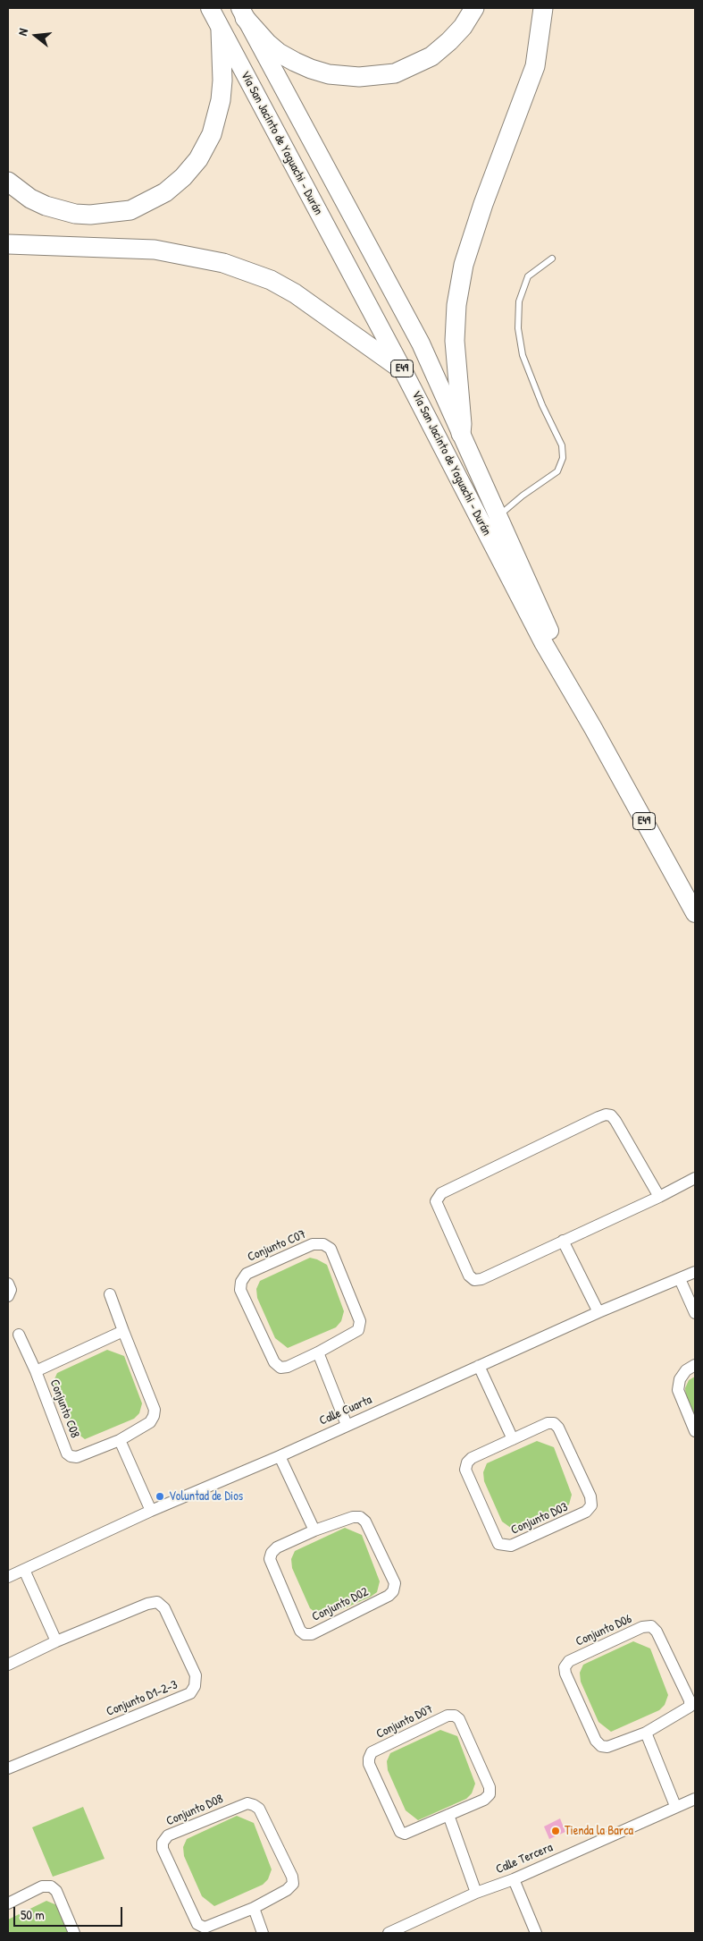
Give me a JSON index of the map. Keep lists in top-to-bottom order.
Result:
{
  "streets": {
    "main road": ["Vía San Jacinto de Yaguachi - Durán", "E49"],
    "street": [
      "Conjunto C07",
      "Conjunto C08",
      "Calle Cuarta",
      "Conjunto D03",
      "Conjunto D02",
      "Conjunto D06",
      "Conjunto D1-2-3",
      "Conjunto D07",
      "Conjunto D08",
      "Calle Tercera"
    ]
  },
  "places": ["Voluntad de Dios", "Tienda la Barca"],
  "scale_bar": "50 m",
  "north": "left"
}
